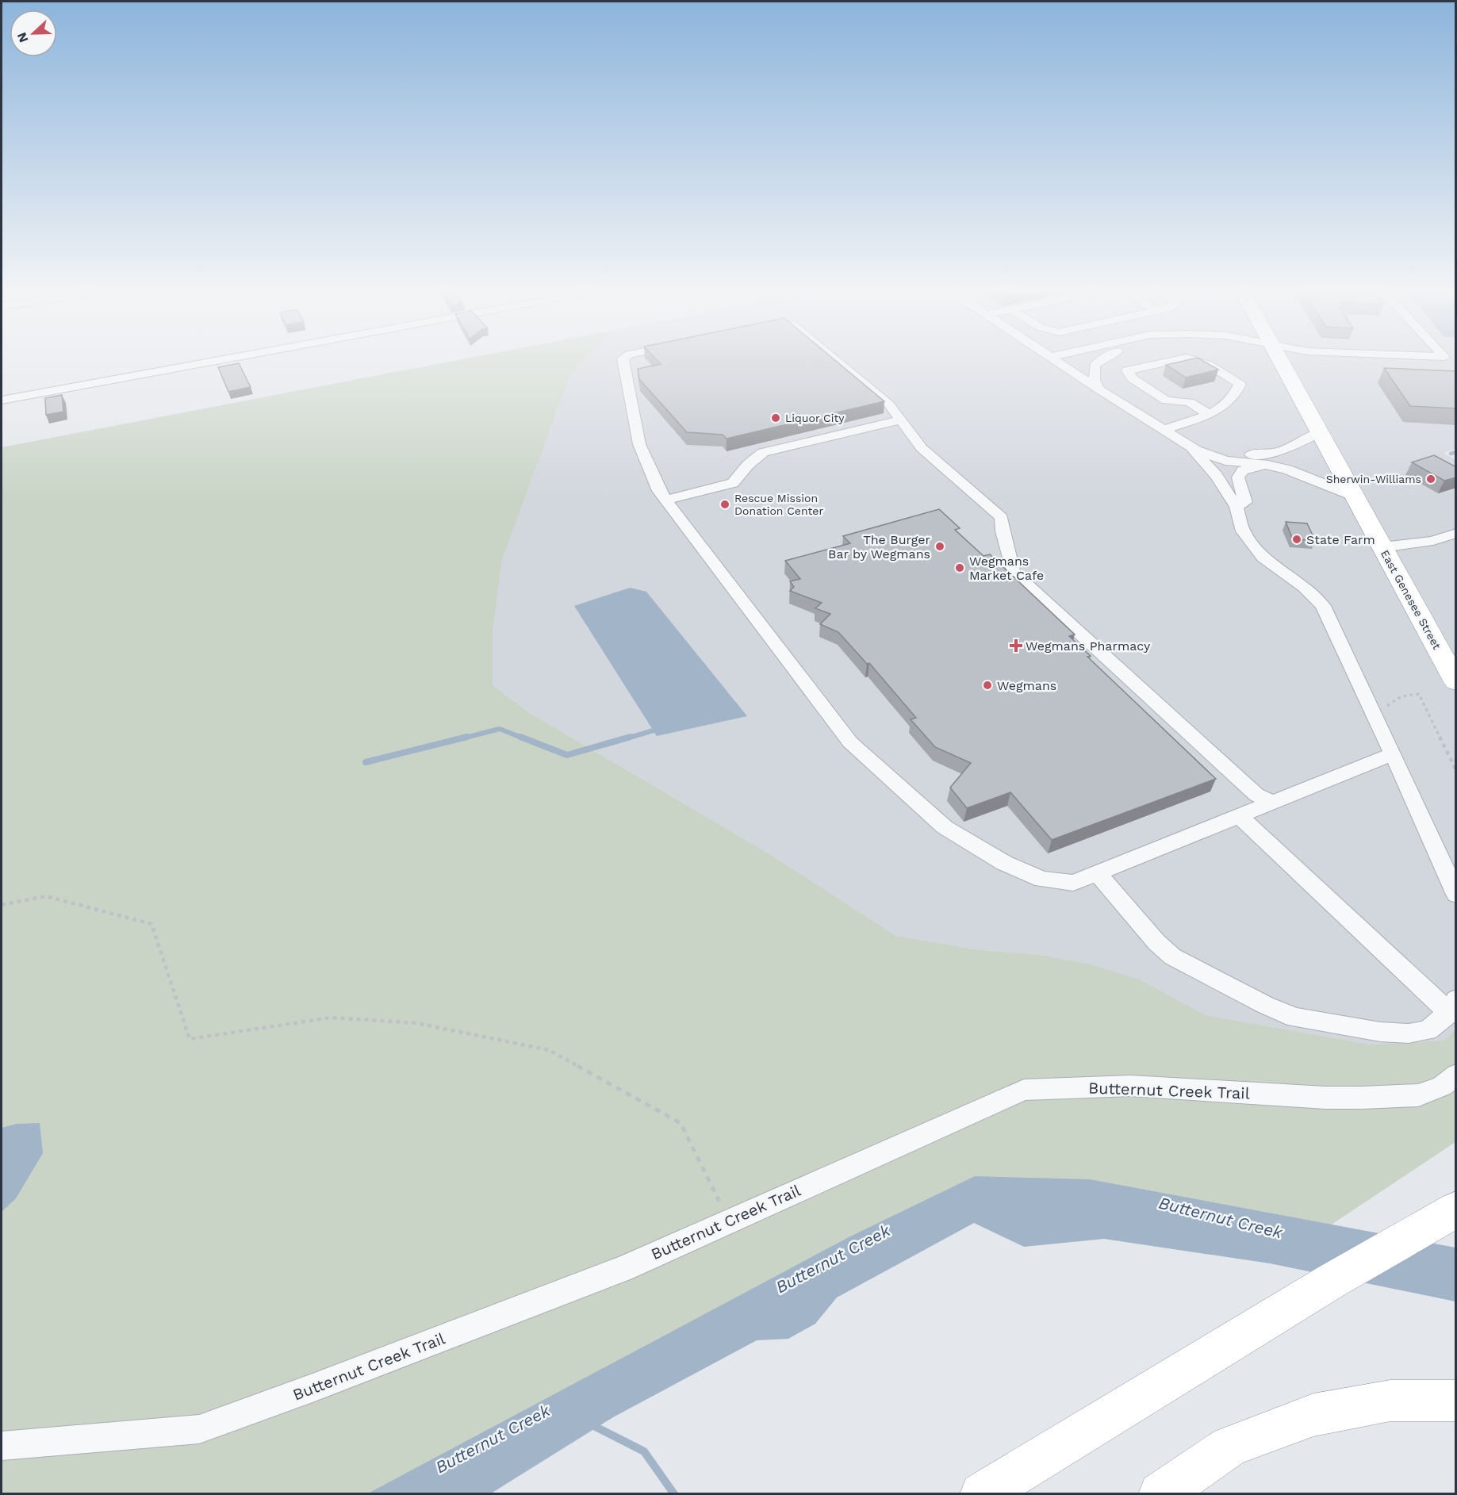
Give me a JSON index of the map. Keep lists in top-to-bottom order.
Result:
{
  "streets": {
    "highway": ["East Genesee Street"],
    "street": ["Butternut Creek Trail"]
  },
  "water": ["Butternut Creek"],
  "places": {
    "other": [
      "Liquor City",
      "Sherwin-Williams",
      "Rescue Mission Donation Center",
      "State Farm",
      "The Burger Bar by Wegmans",
      "Wegmans Market Cafe",
      "Wegmans"
    ],
    "health": ["Wegmans Pharmacy"]
  },
  "north": "left"
}
